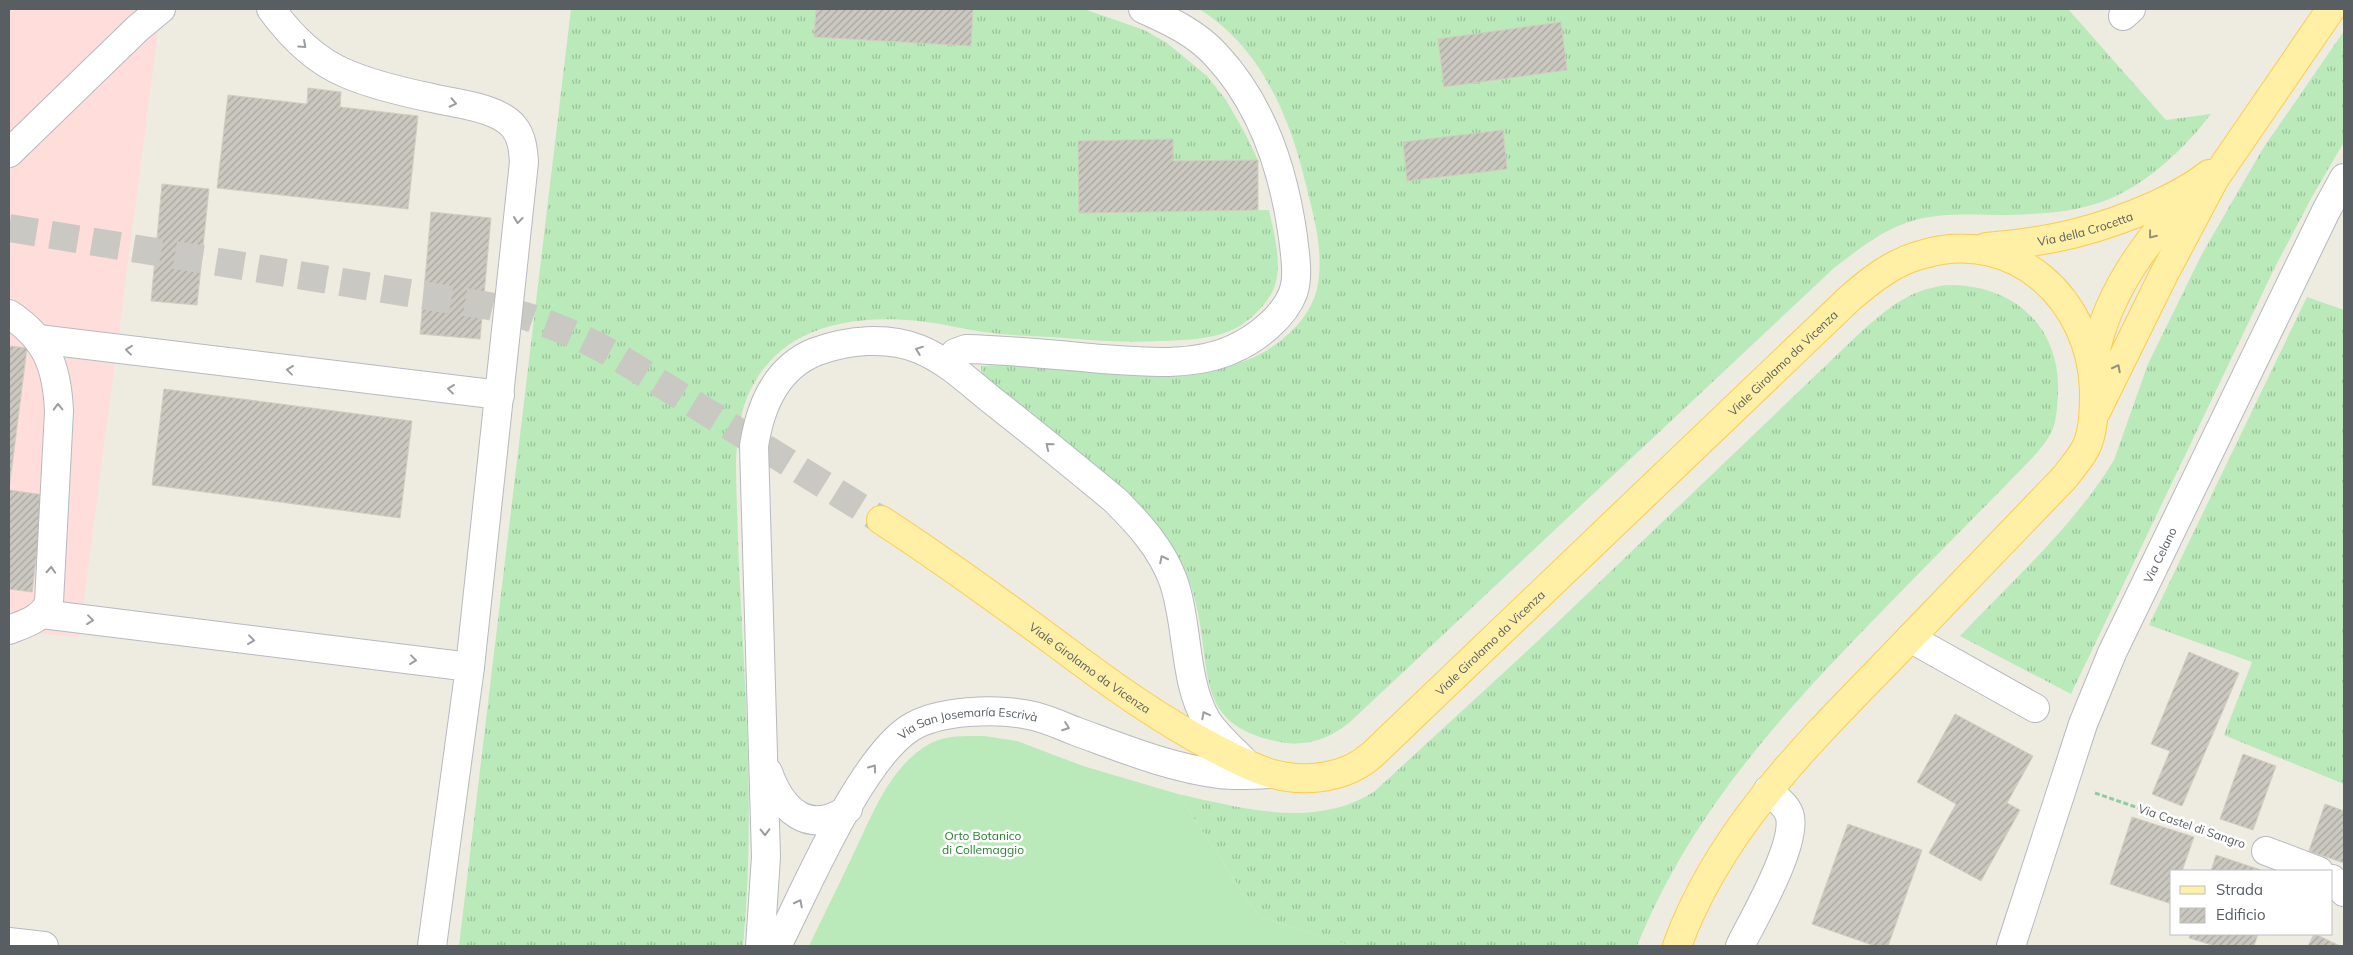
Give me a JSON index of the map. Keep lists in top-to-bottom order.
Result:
{
  "streets": {
    "main road": ["Via della Crocetta", "Viale Girolamo da Vicenza"],
    "street": ["Via Celano", "Via San Josemaría Escrivà"],
    "path": ["Via Castel di Sangro"]
  },
  "crossings": [
    ["Via della Crocetta", "Viale Girolamo da Vicenza"],
    ["Viale Girolamo da Vicenza", "Via San Josemaría Escrivà"],
    ["Via Celano", "Via Castel di Sangro"]
  ],
  "one_way": ["Via San Josemaría Escrivà"],
  "parks": ["Orto Botanico di Collemaggio"],
  "legend": ["Strada", "Edificio"]
}
